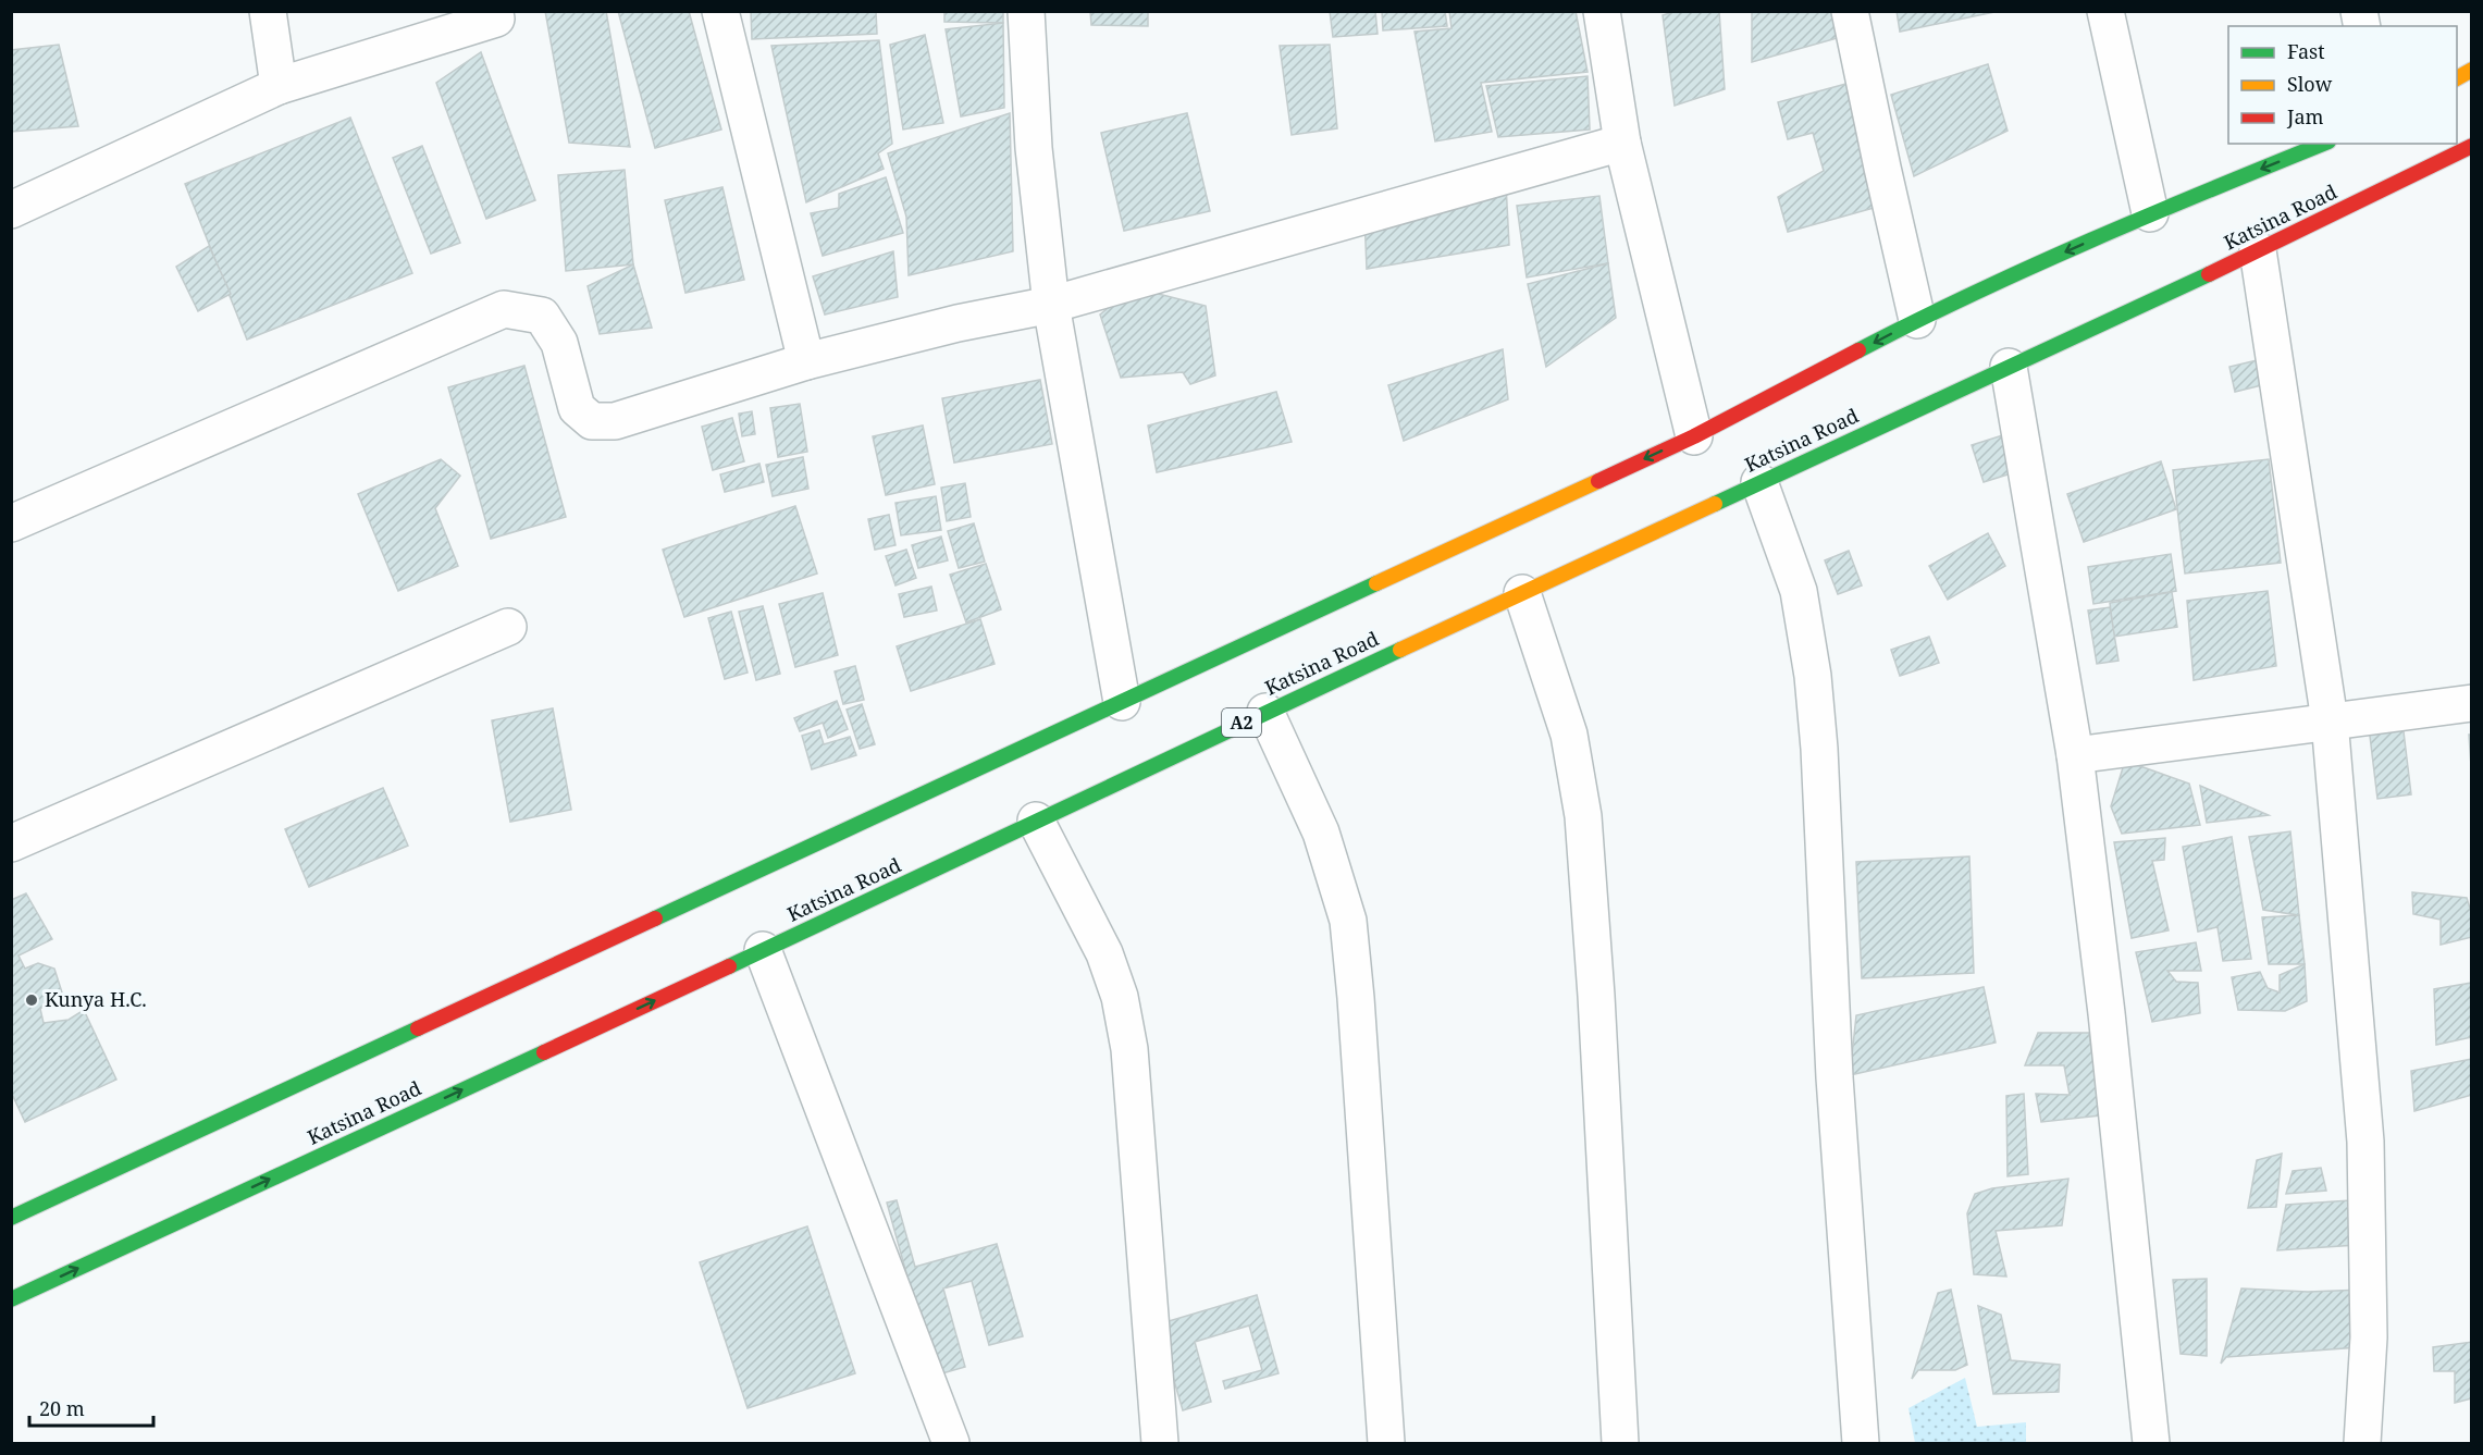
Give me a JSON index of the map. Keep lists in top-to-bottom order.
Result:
{
  "streets": {
    "highway": ["Katsina Road", "A2"]
  },
  "places": ["Kunya H.C."],
  "legend": ["Fast", "Slow", "Jam"],
  "scale_bar": "20 m"
}
